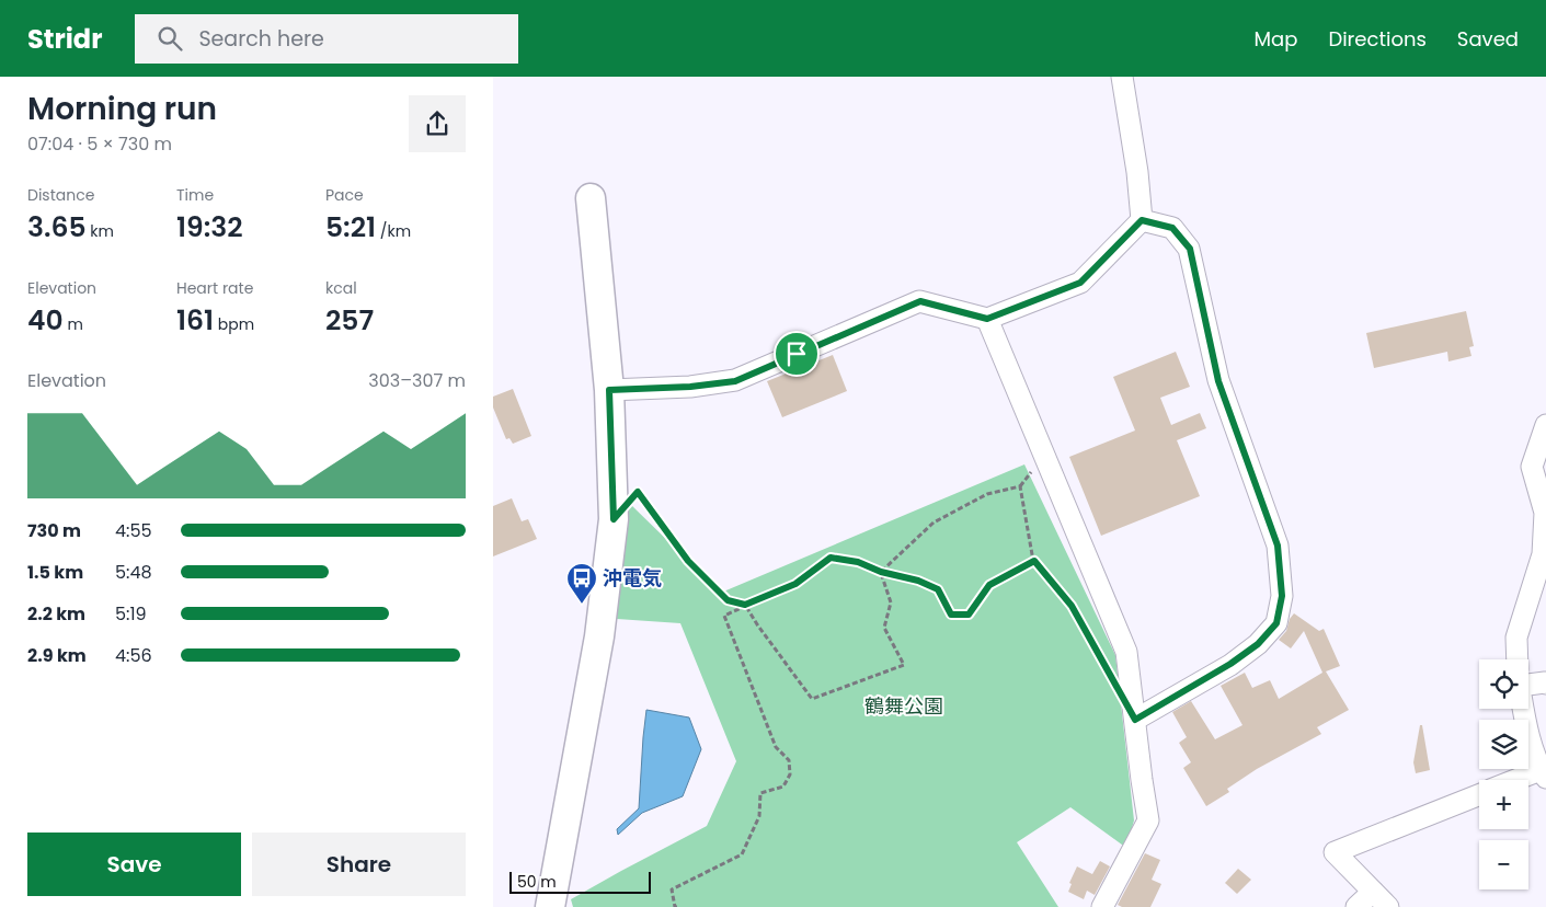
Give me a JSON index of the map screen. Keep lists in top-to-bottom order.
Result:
{
  "parks": ["鶴舞公園"],
  "places": {
    "bus stop": ["沖電気"]
  },
  "scale_bar": "50 m",
  "page": {
    "header": "Stridr",
    "search": "Search here",
    "nav": ["Map", "Directions", "Saved"],
    "heading": ["Morning run", "07:04 · 5 × 730 m"],
    "stats": [
      ["Distance", "3.65 km"],
      ["Time", "19:32"],
      ["Pace", "5:21 /km"],
      ["Elevation", "40 m"],
      ["Heart rate", "161 bpm"],
      ["kcal", "257"]
    ],
    "chart": ["Elevation", "303–307 m"],
    "list": [
      {
        "name": "730 m",
        "note": "4:55"
      },
      {
        "name": "1.5 km",
        "note": "5:48"
      },
      {
        "name": "2.2 km",
        "note": "5:19"
      },
      {
        "name": "2.9 km",
        "note": "4:56"
      }
    ],
    "map_buttons": ["+", "−"],
    "buttons": ["Save", "Share"],
    "scale": "50 m"
  }
}
